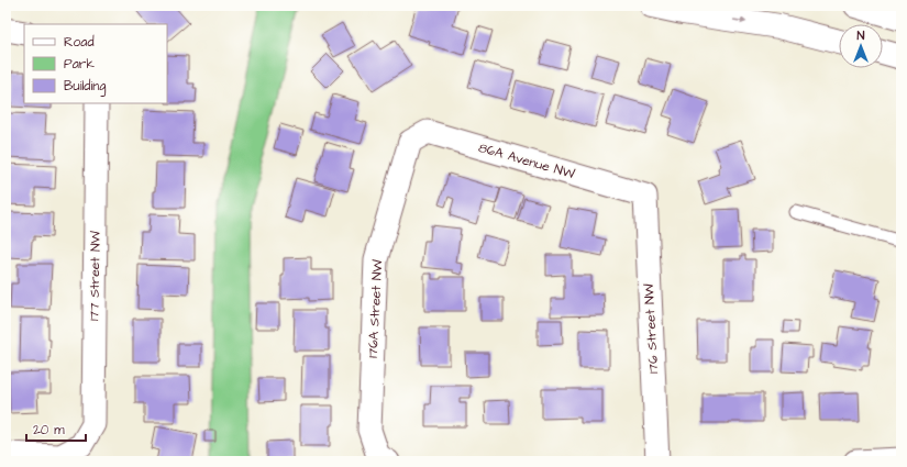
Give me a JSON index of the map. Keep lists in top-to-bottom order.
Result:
{
  "streets": {
    "street": [
      "86A Avenue NW",
      "177 Street NW",
      "176A Street NW",
      "176 Street NW"
    ]
  },
  "crossings": [
    ["86A Avenue NW", "176A Street NW"],
    ["86A Avenue NW", "176 Street NW"]
  ],
  "legend": ["Road", "Park", "Building"],
  "scale_bar": "20 m",
  "north": "top"
}
